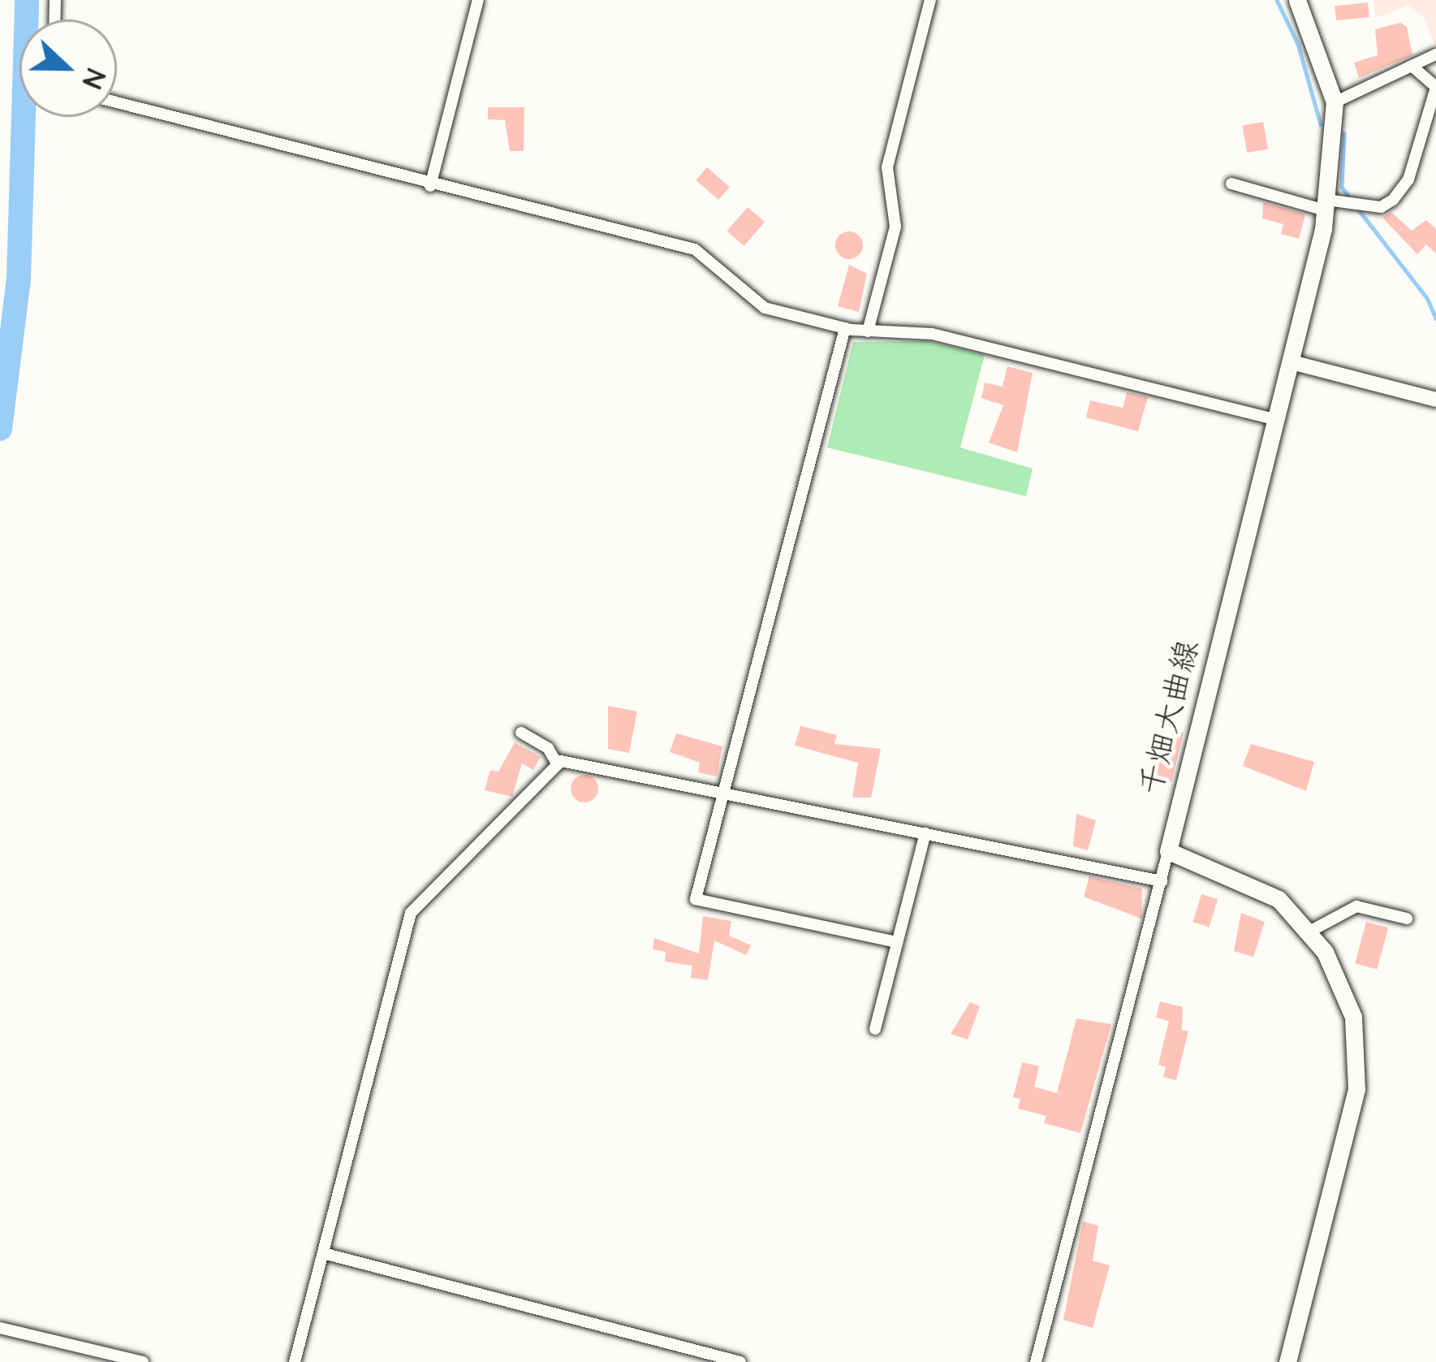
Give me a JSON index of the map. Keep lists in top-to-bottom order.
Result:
{
  "streets": {
    "main road": ["千畑大曲線"]
  },
  "north": "right"
}
